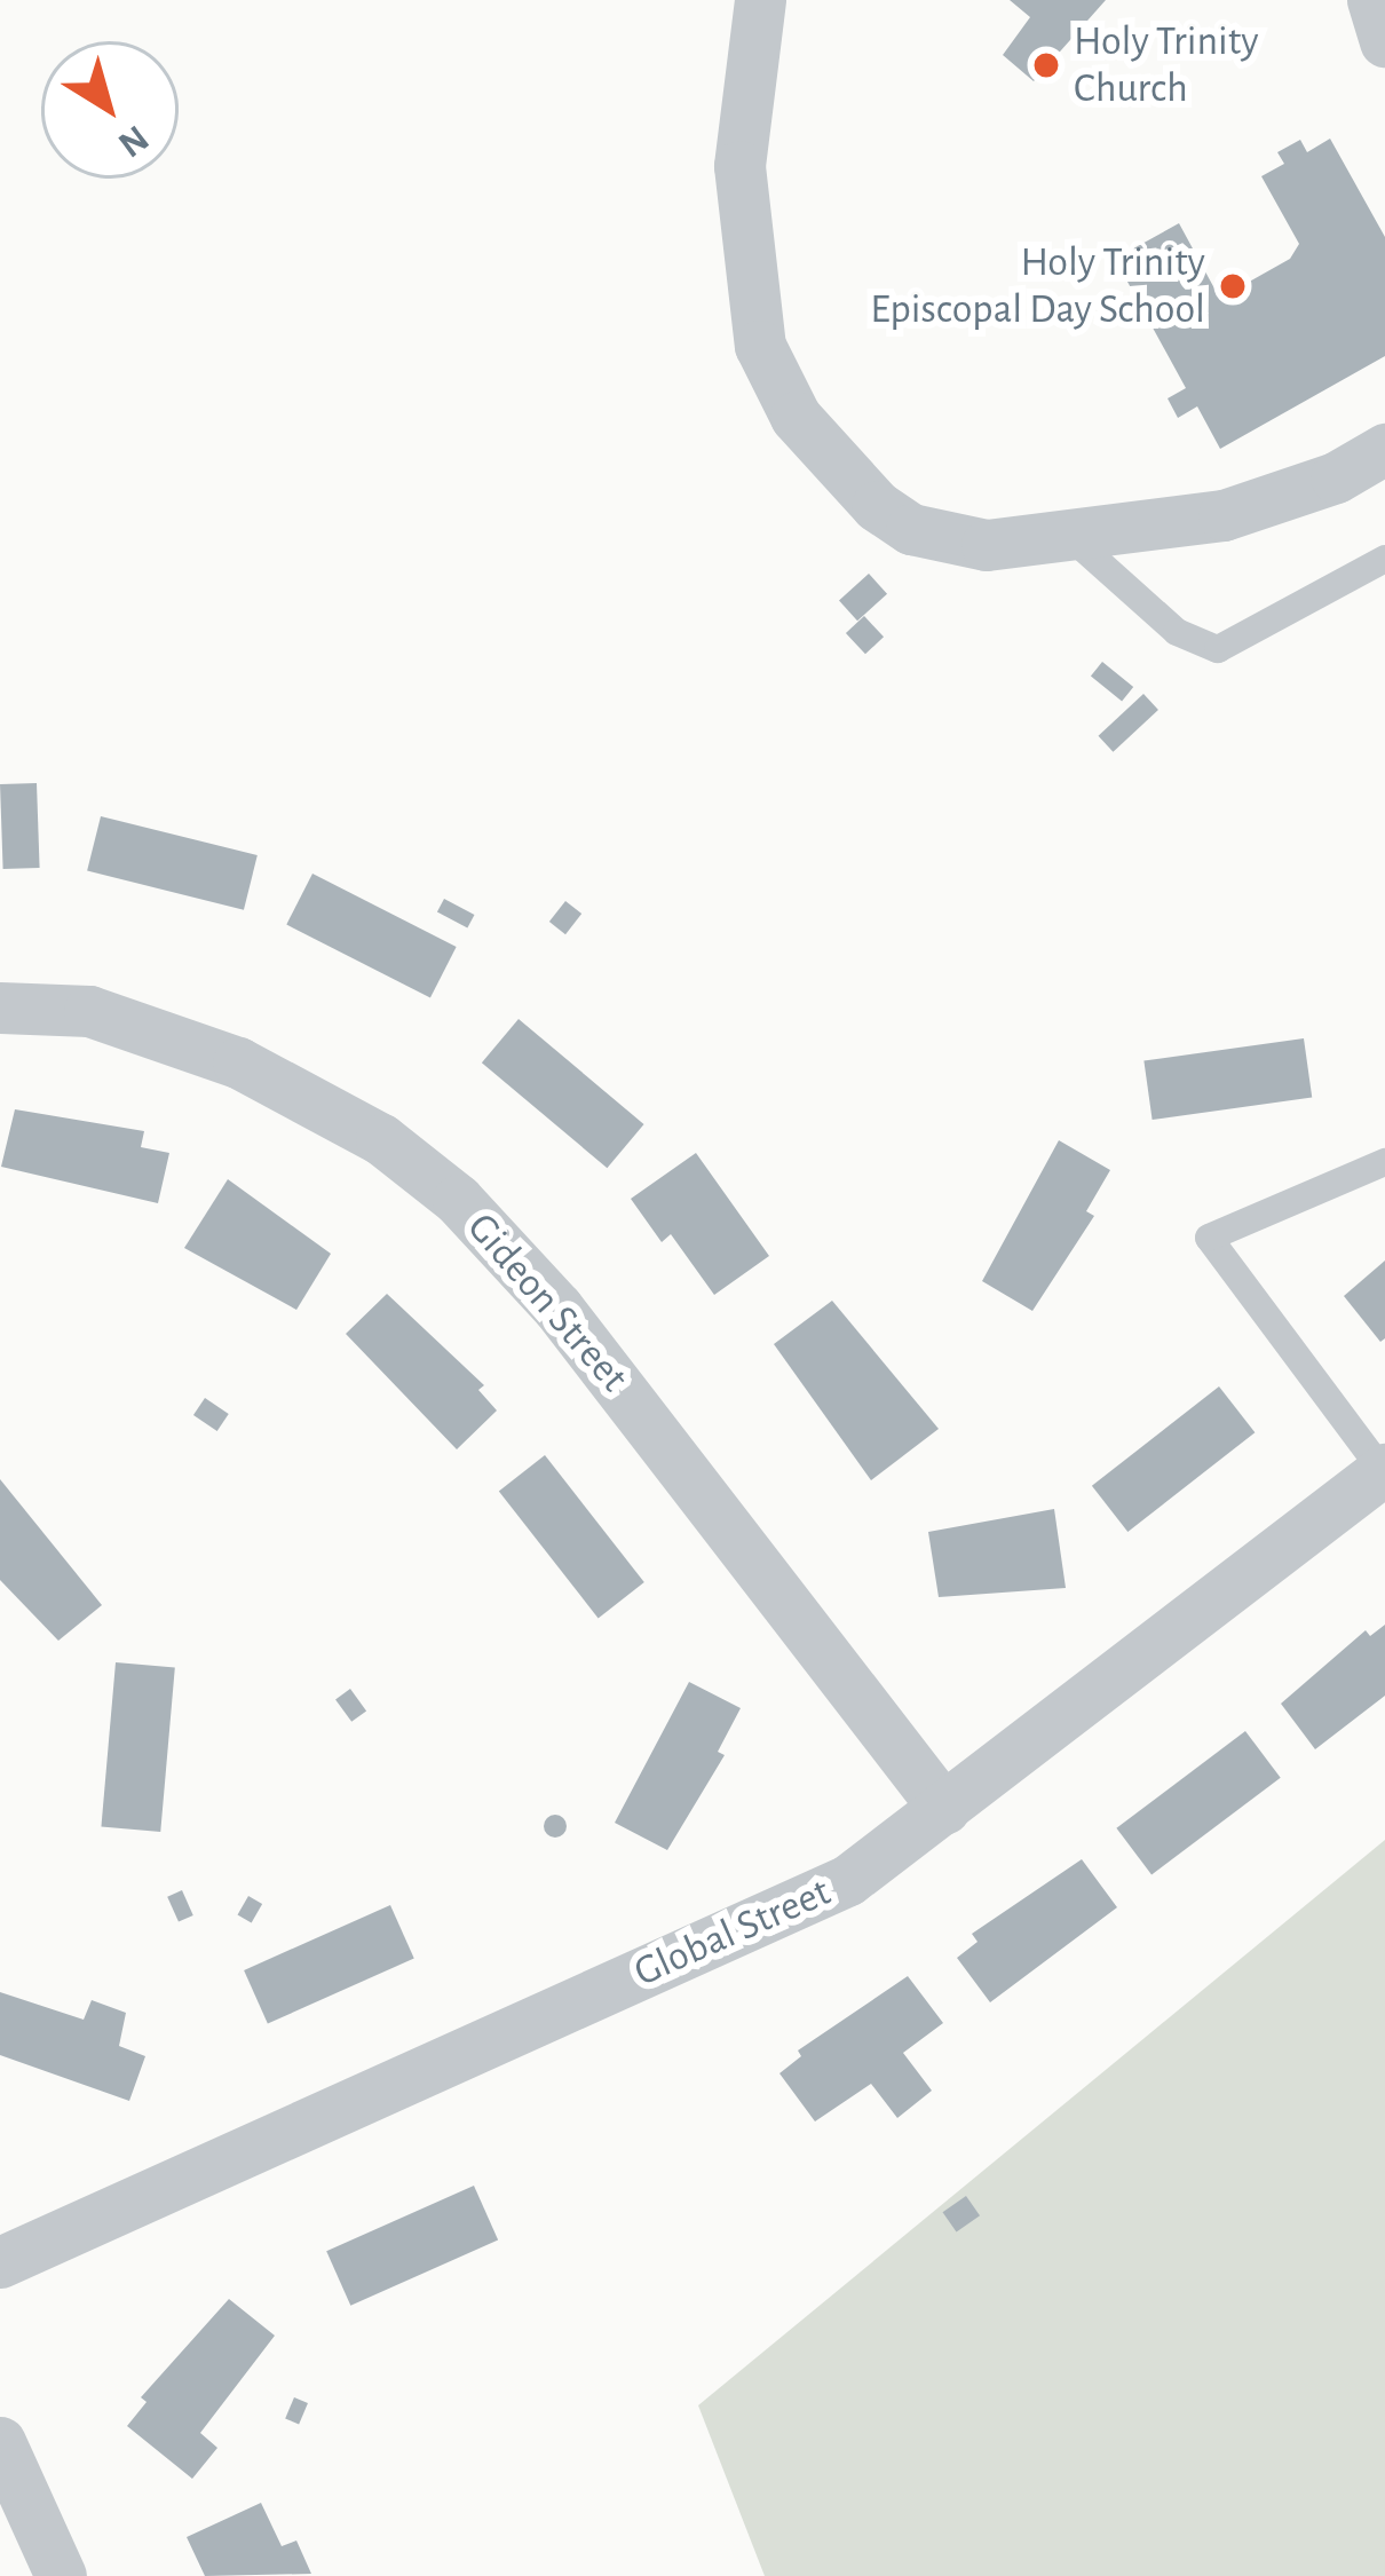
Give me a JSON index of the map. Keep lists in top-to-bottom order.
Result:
{
  "streets": {
    "street": ["Gideon Street", "Global Street"]
  },
  "crossings": [
    ["Gideon Street", "Global Street"]
  ],
  "places": ["Holy Trinity Church", "Holy Trinity Episcopal Day School"],
  "north": "bottom right"
}
